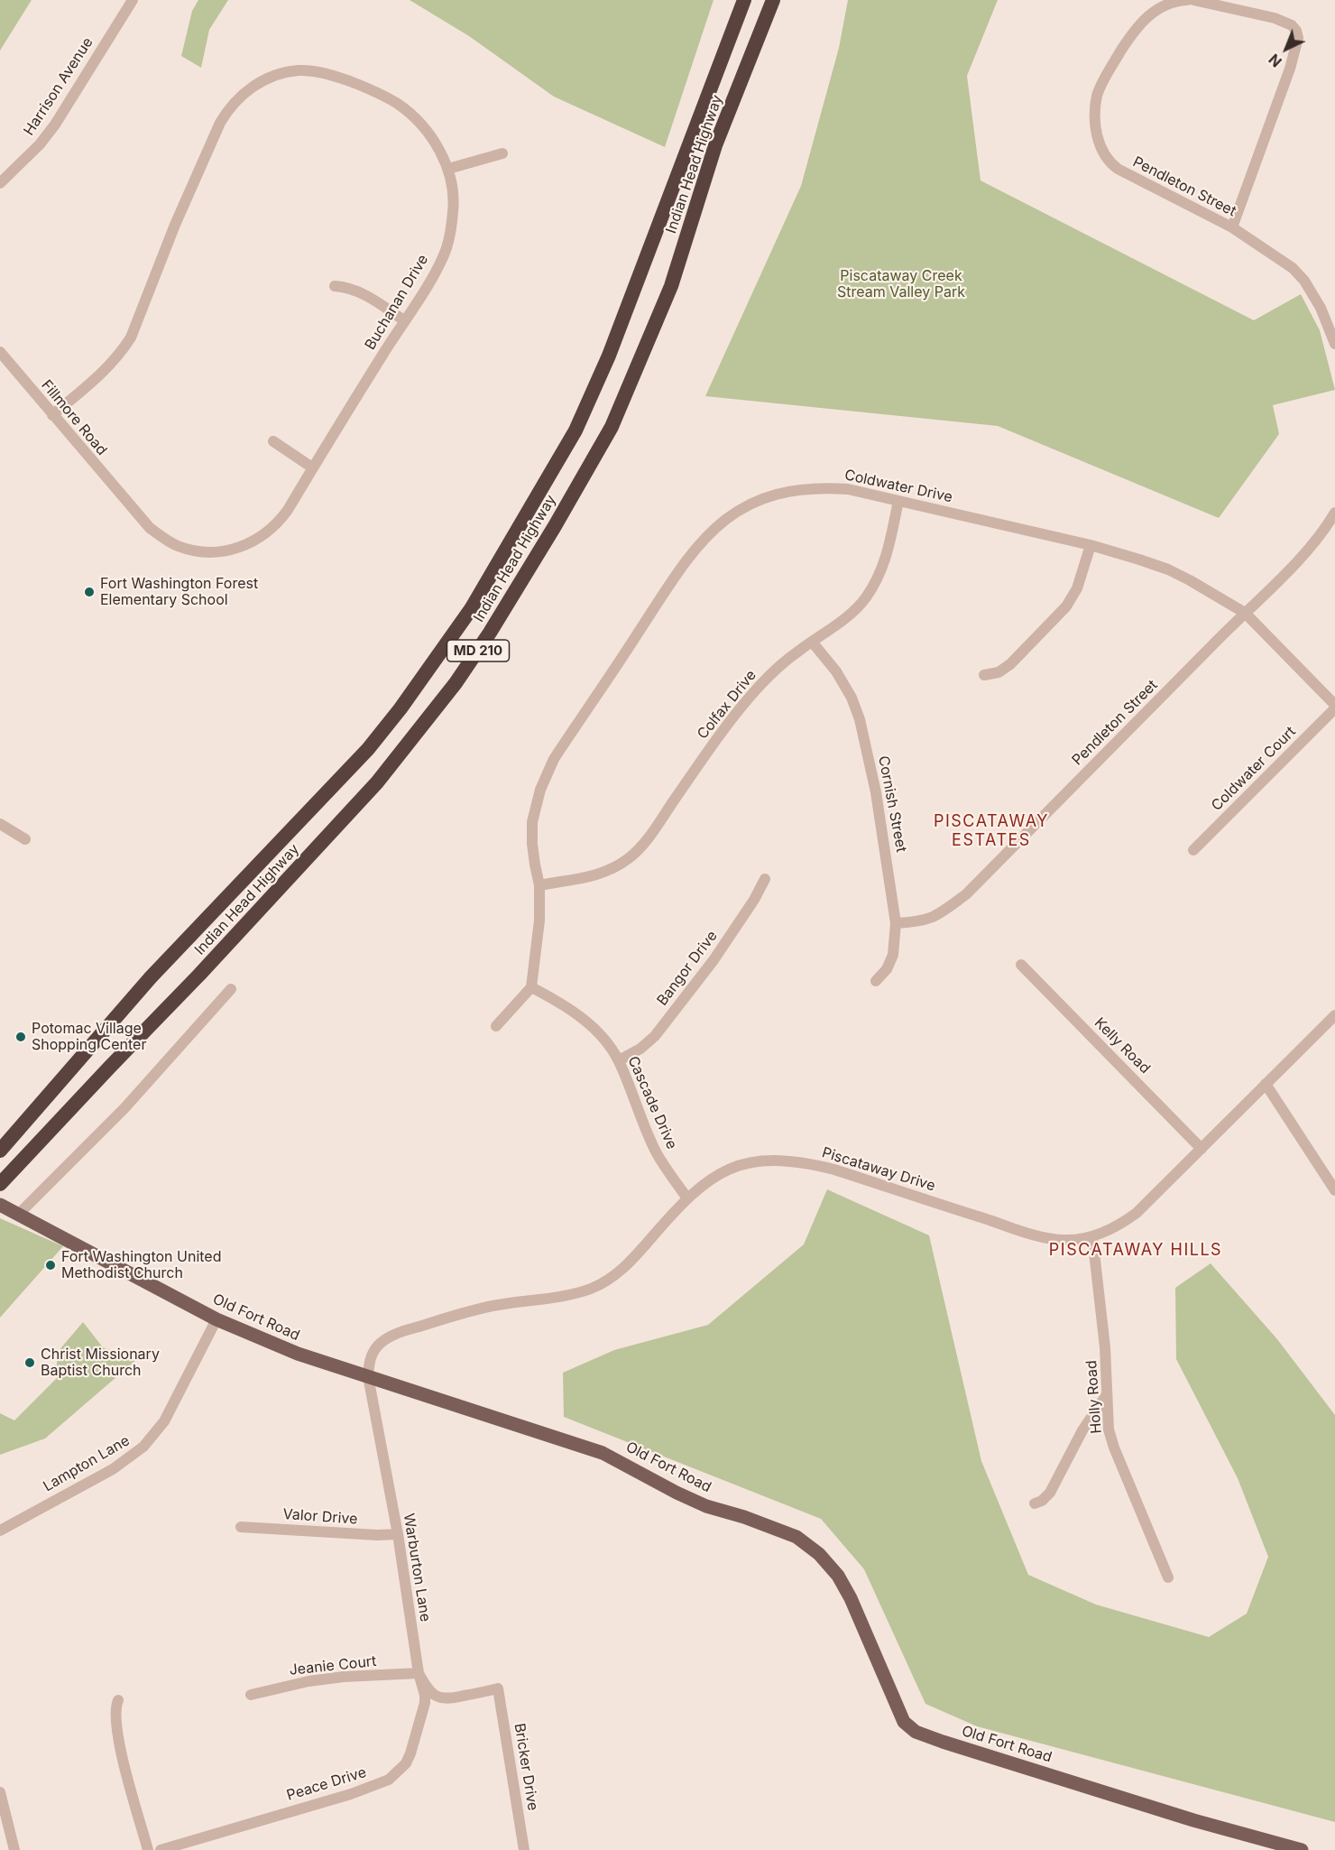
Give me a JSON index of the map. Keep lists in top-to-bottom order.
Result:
{
  "streets": {
    "highway": ["Indian Head Highway", "MD 210"],
    "main road": ["Old Fort Road"],
    "street": [
      "Harrison Avenue",
      "Pendleton Street",
      "Buchanan Drive",
      "Fillmore Road",
      "Coldwater Drive",
      "Colfax Drive",
      "Coldwater Court",
      "Cornish Street",
      "Bangor Drive",
      "Kelly Road",
      "Cascade Drive",
      "Piscataway Drive",
      "Holly Road",
      "Lampton Lane",
      "Valor Drive",
      "Warburton Lane",
      "Jeanie Court",
      "Bricker Drive",
      "Peace Drive"
    ]
  },
  "crossings": [
    ["Pendleton Street", "Coldwater Drive"],
    ["Pendleton Street", "Cornish Street"],
    ["Buchanan Drive", "Fillmore Road"],
    ["Coldwater Drive", "Colfax Drive"],
    ["Coldwater Drive", "Coldwater Court"],
    ["Coldwater Drive", "Cascade Drive"],
    ["Colfax Drive", "Cornish Street"],
    ["Bangor Drive", "Cascade Drive"],
    ["Kelly Road", "Piscataway Drive"],
    ["Cascade Drive", "Piscataway Drive"],
    ["Piscataway Drive", "Old Fort Road"],
    ["Piscataway Drive", "Holly Road"],
    ["Piscataway Drive", "Warburton Lane"],
    ["Old Fort Road", "Lampton Lane"],
    ["Old Fort Road", "Warburton Lane"],
    ["Valor Drive", "Warburton Lane"],
    ["Warburton Lane", "Jeanie Court"],
    ["Warburton Lane", "Bricker Drive"],
    ["Warburton Lane", "Peace Drive"],
    ["Jeanie Court", "Peace Drive"]
  ],
  "districts": ["PISCATAWAY ESTATES", "PISCATAWAY HILLS"],
  "parks": ["Piscataway Creek Stream Valley Park"],
  "places": [
    "Fort Washington Forest Elementary School",
    "Potomac Village Shopping Center",
    "Fort Washington United Methodist Church",
    "Christ Missionary Baptist Church"
  ],
  "north": "bottom left"
}
